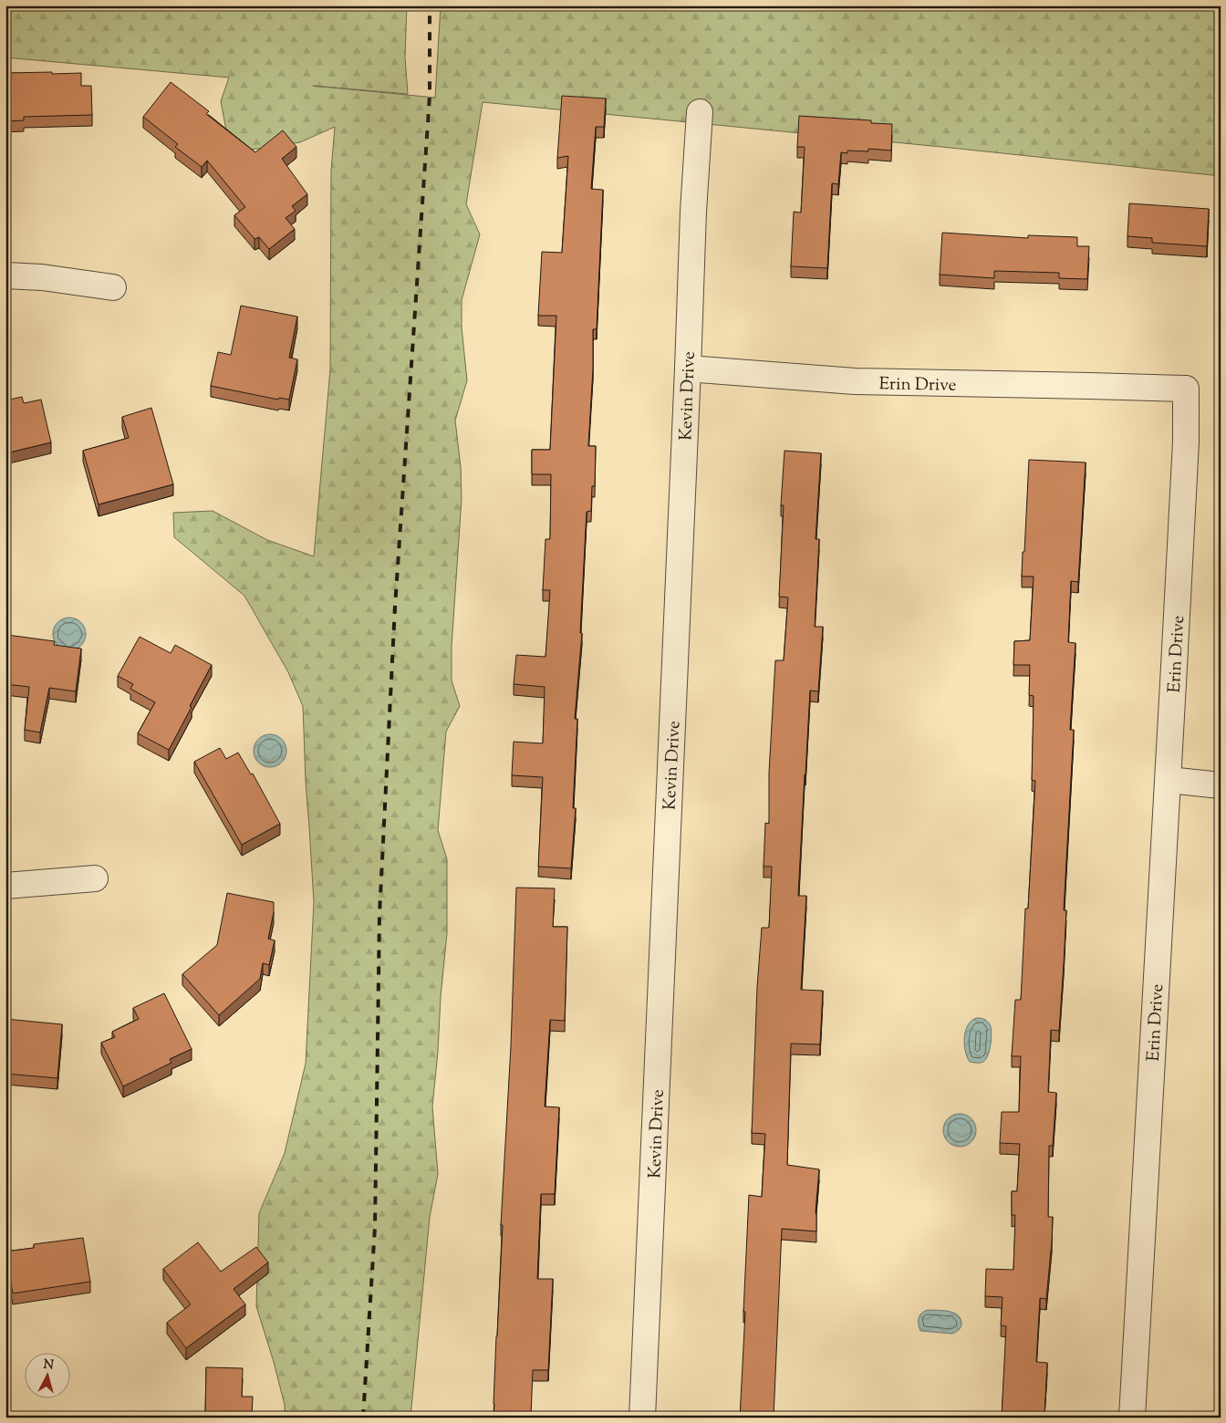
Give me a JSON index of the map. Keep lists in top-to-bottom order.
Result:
{
  "streets": {
    "street": ["Erin Drive", "Kevin Drive"]
  },
  "crossings": [
    ["Erin Drive", "Kevin Drive"]
  ],
  "north": "top"
}
